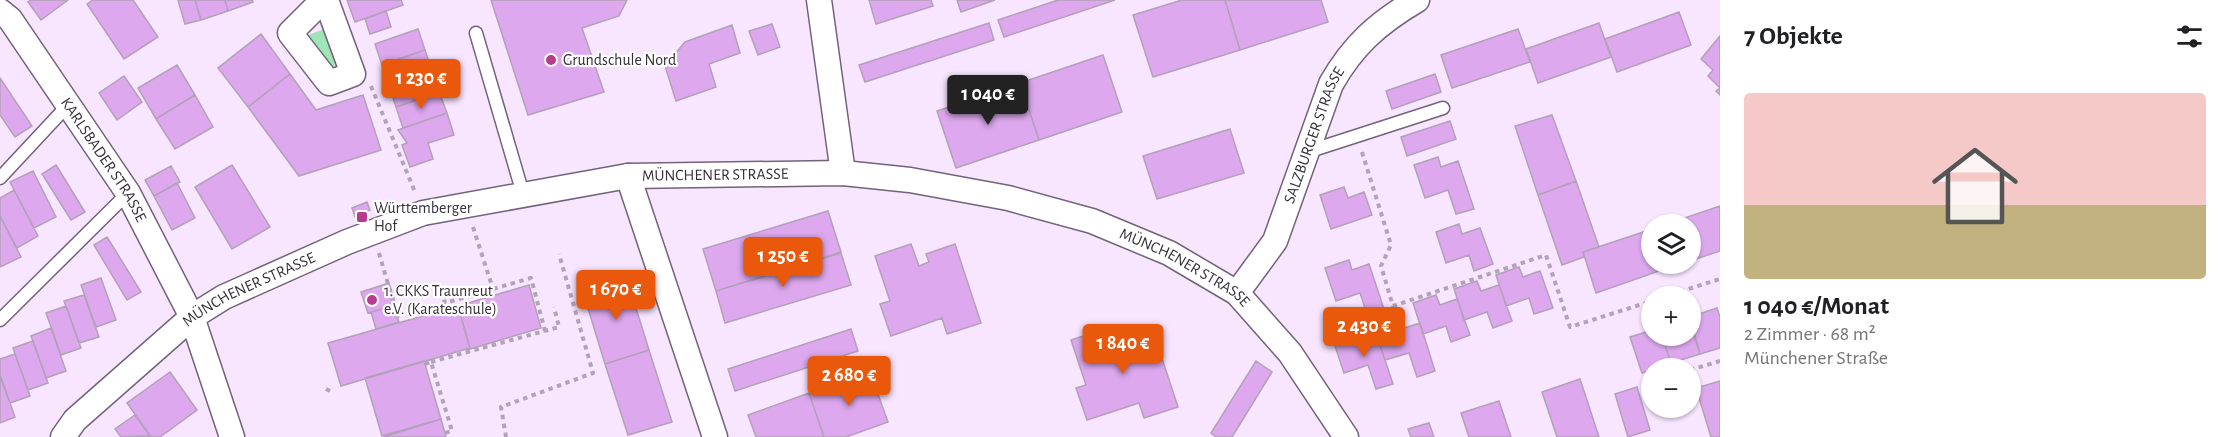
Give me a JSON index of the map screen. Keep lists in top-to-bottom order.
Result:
{
  "streets": {
    "street": ["SALZBURGER STRASSE", "KARLSBADER STRASSE", "MÜNCHENER STRASSE"]
  },
  "crossings": [
    ["SALZBURGER STRASSE", "MÜNCHENER STRASSE"],
    ["KARLSBADER STRASSE", "MÜNCHENER STRASSE"]
  ],
  "places": {
    "other": ["Grundschule Nord", "1. CKKS Traunreut e.V. (Karateschule)"],
    "transit": ["Württemberger Hof"]
  },
  "page": {
    "heading": "7 Objekte",
    "price": [
      "1 230 €",
      "1 040 €",
      "1 250 €",
      "1 670 €",
      "2 430 €",
      "1 840 €",
      "2 680 €"
    ],
    "list": [
      {
        "name": "1 040 €/Monat",
        "note": "2 Zimmer · 68 m² · Münchener Straße"
      }
    ],
    "map_buttons": ["+", "−"]
  }
}
